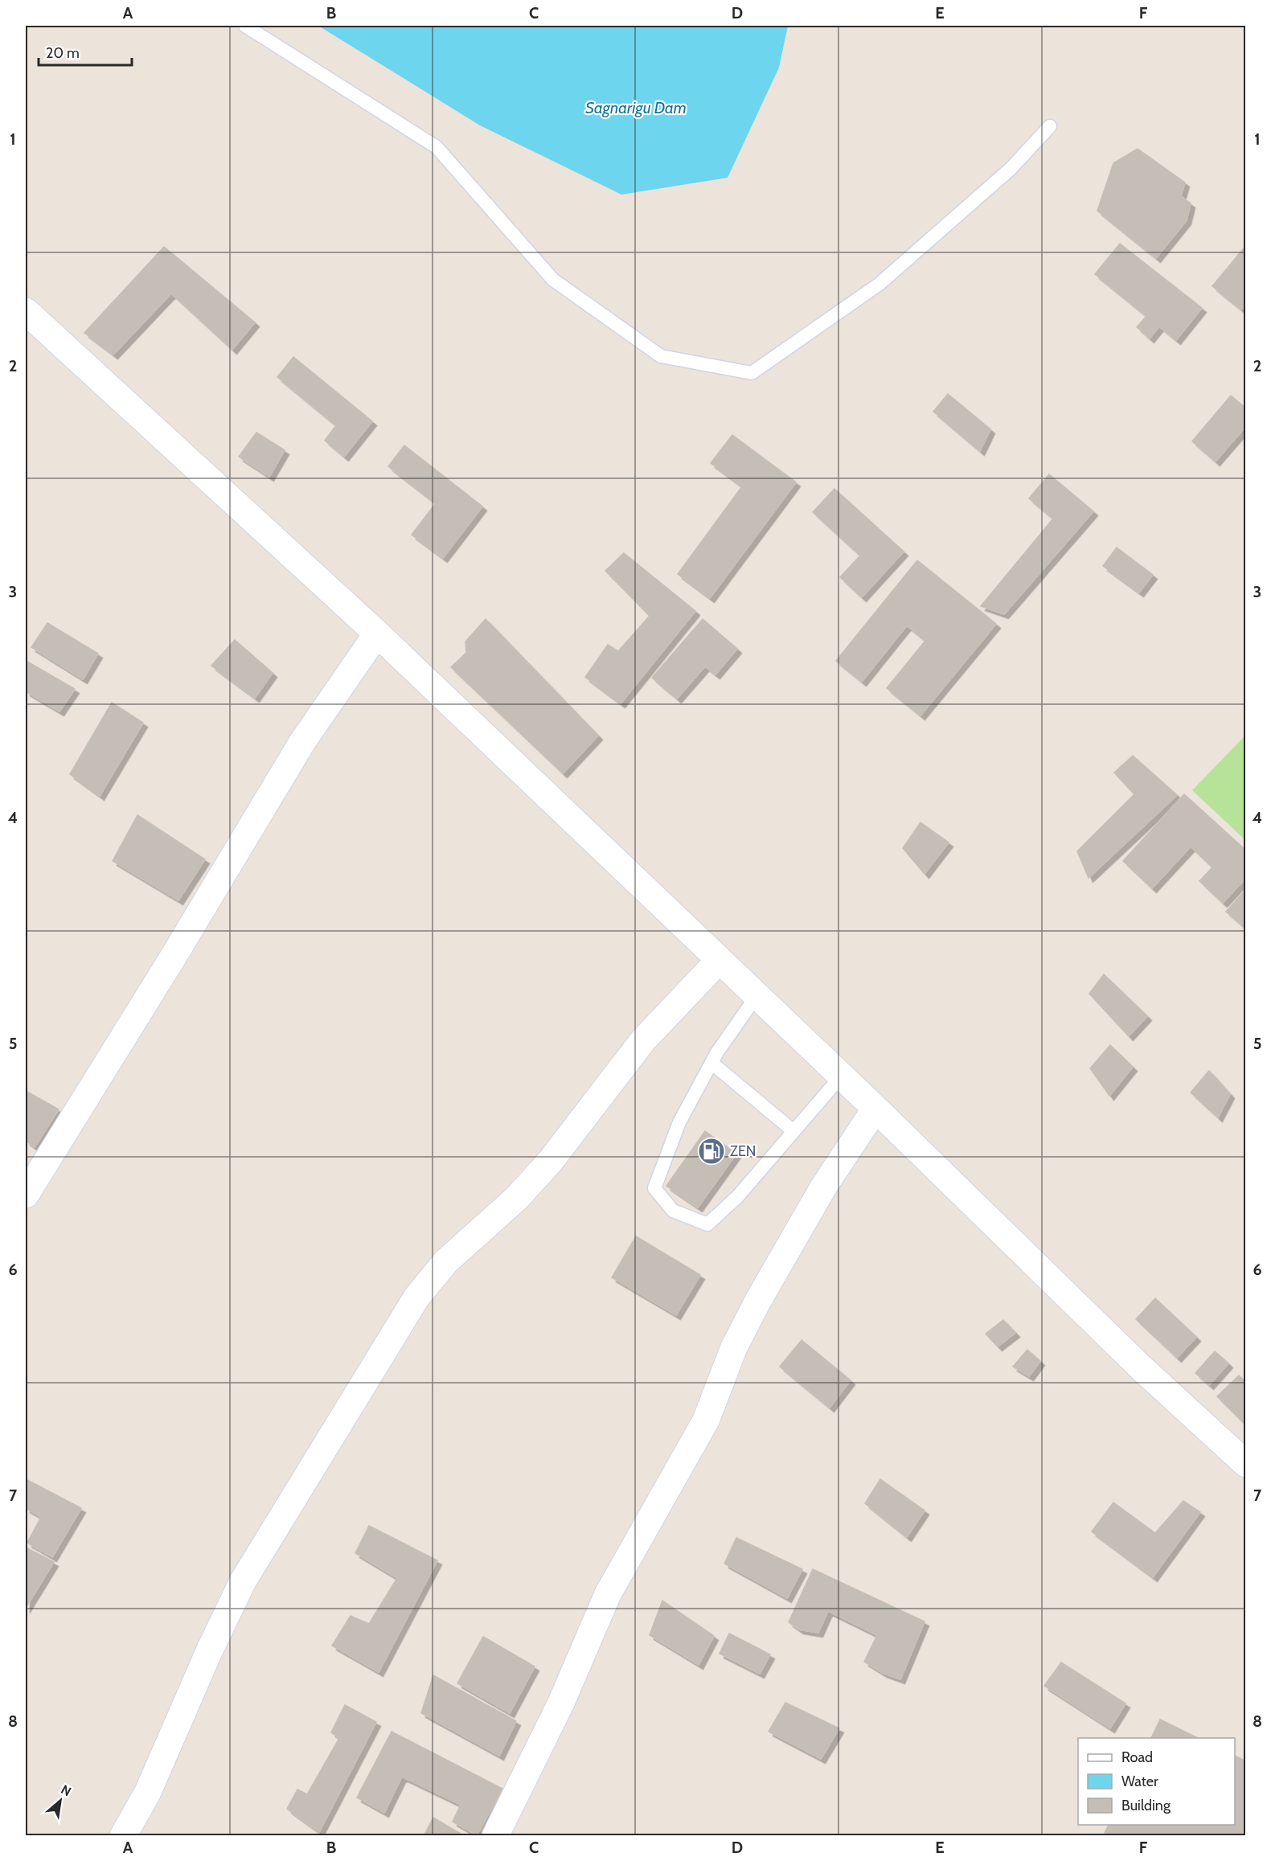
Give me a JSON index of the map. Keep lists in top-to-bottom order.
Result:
{
  "water": ["Sagnarigu Dam"],
  "places": {
    "fuel station": ["ZEN"]
  },
  "legend": ["Road", "Water", "Building"],
  "scale_bar": "20 m",
  "north": "top right",
  "grid": {
    "columns": [
      "A",
      "B",
      "C",
      "D",
      "E",
      "F"
    ],
    "rows": [
      "1",
      "2",
      "3",
      "4",
      "5",
      "6",
      "7",
      "8"
    ]
  }
}
